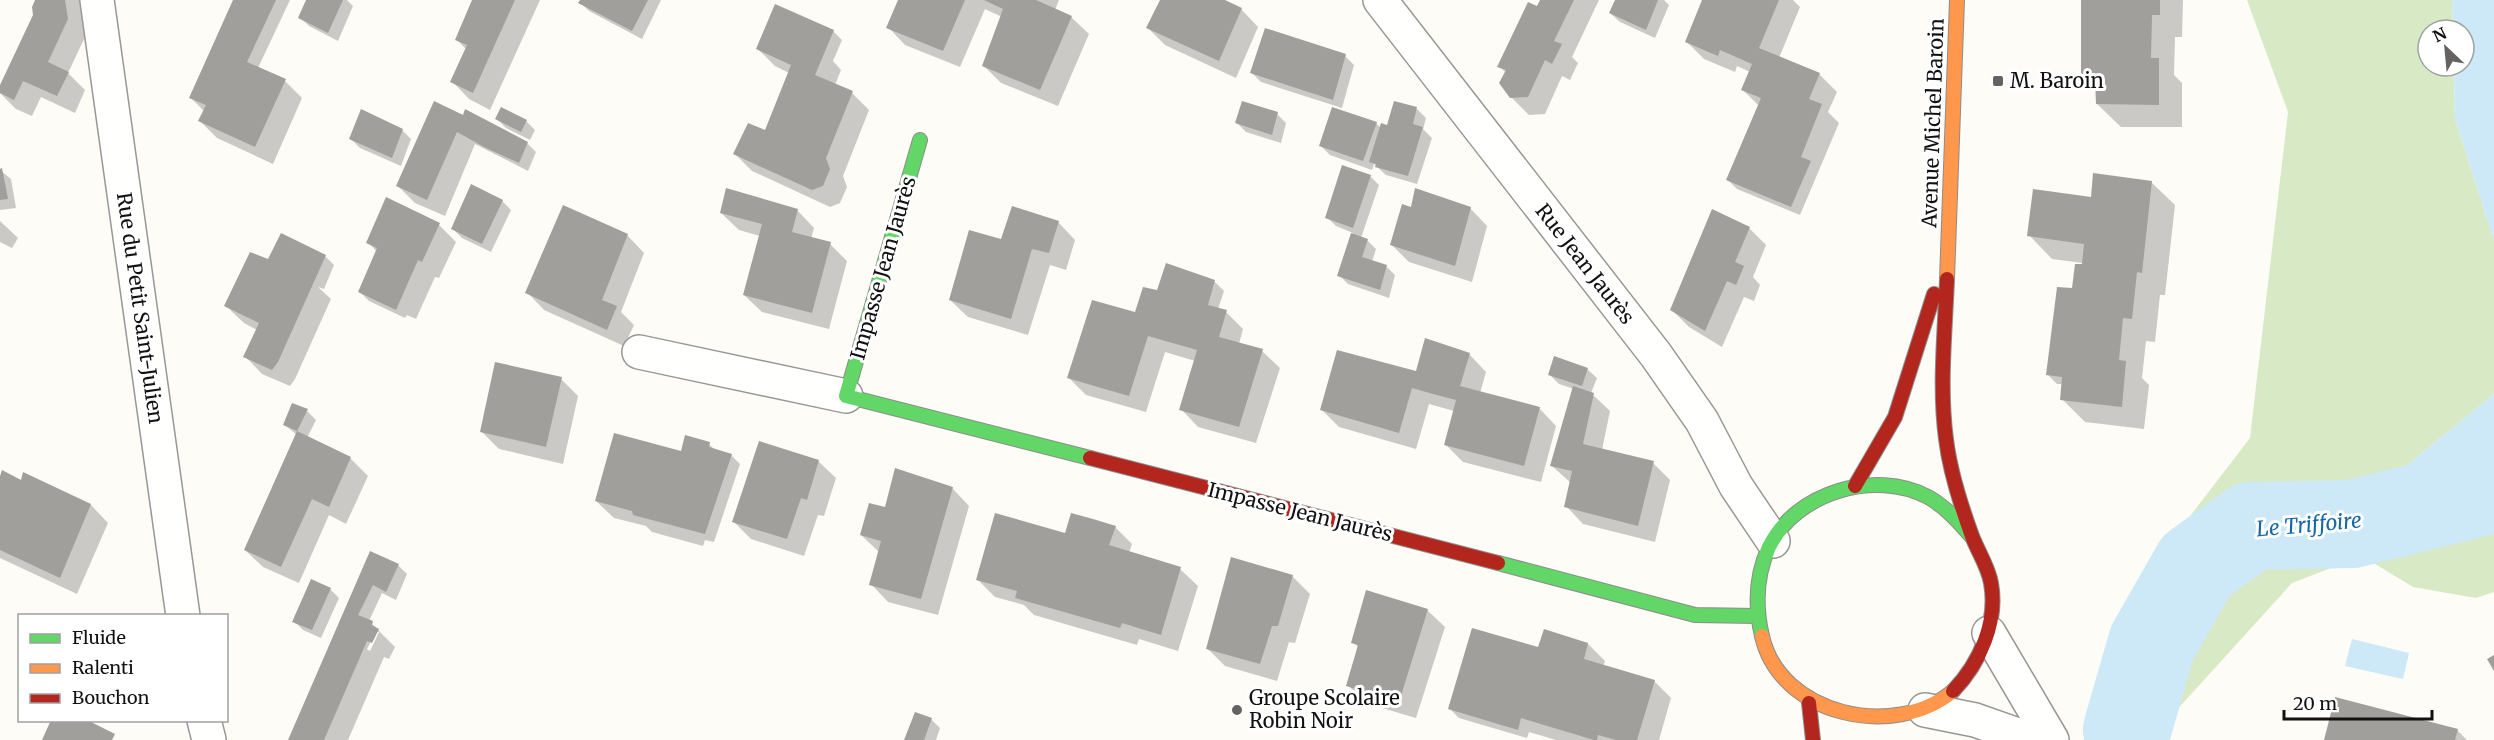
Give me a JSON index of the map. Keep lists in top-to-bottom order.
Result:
{
  "streets": {
    "street": [
      "Avenue Michel Baroin",
      "Rue Jean Jaurès",
      "Impasse Jean Jaurès",
      "Rue du Petit Saint-Julien"
    ]
  },
  "water": ["Le Triffoire"],
  "places": {
    "transit": ["M. Baroin"],
    "other": ["Groupe Scolaire Robin Noir"]
  },
  "legend": ["Fluide", "Ralenti", "Bouchon"],
  "scale_bar": "20 m",
  "north": "top left"
}
